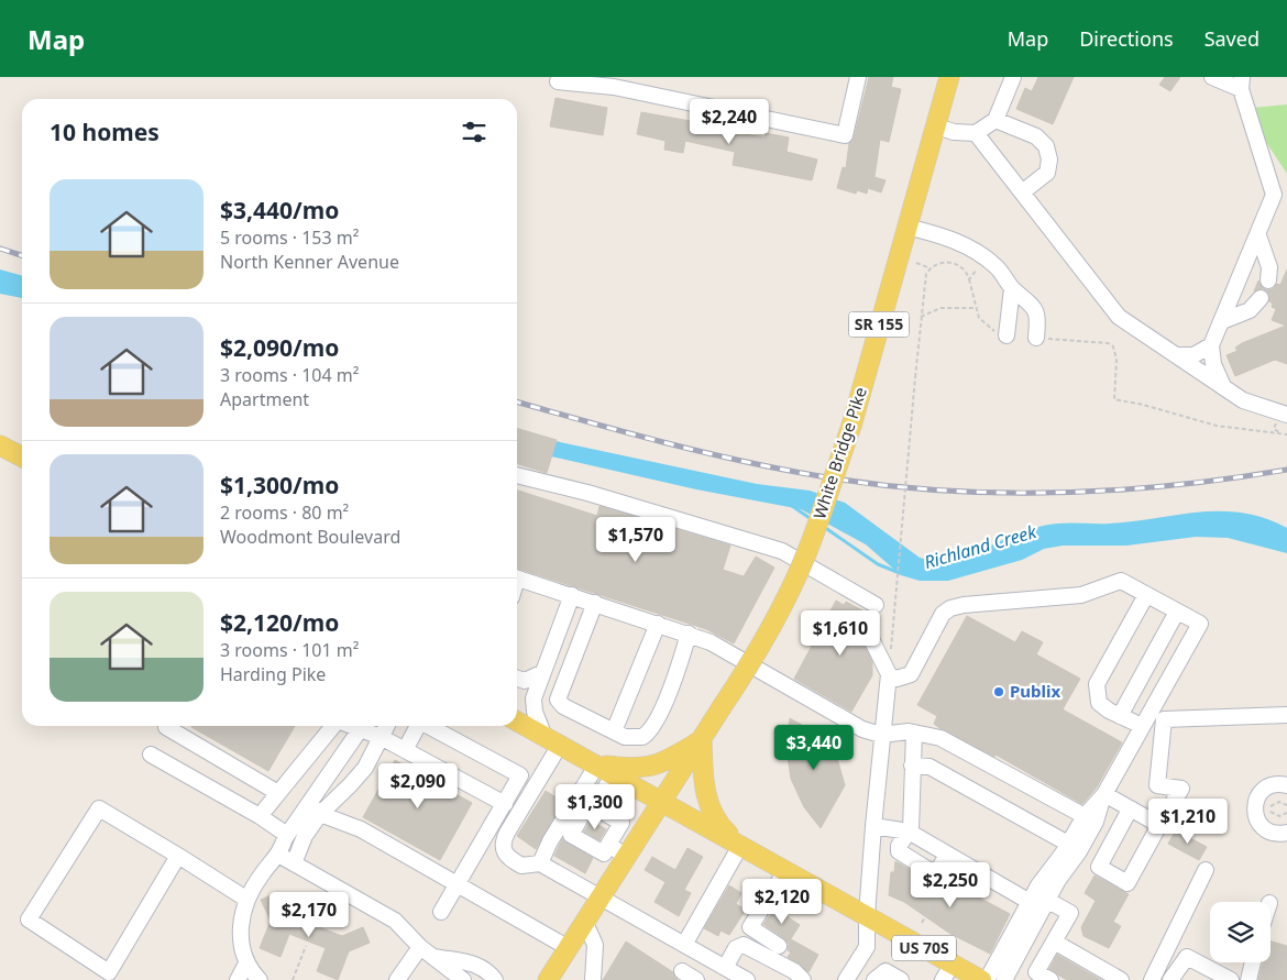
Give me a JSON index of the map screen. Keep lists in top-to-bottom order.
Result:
{
  "streets": {
    "main road": ["SR 155", "White Bridge Pike", "US 70S"]
  },
  "crossings": [
    ["White Bridge Pike", "US 70S"]
  ],
  "water": ["Richland Creek"],
  "places": ["Publix"],
  "page": {
    "header": "Map",
    "nav": ["Map", "Directions", "Saved"],
    "price": [
      "$2,240",
      "$1,570",
      "$1,610",
      "$3,440",
      "$2,090",
      "$1,300",
      "$1,210",
      "$2,250",
      "$2,120",
      "$2,170"
    ],
    "heading": "10 homes",
    "list": [
      {
        "name": "$3,440/mo",
        "note": "5 rooms · 153 m² · North Kenner Avenue"
      },
      {
        "name": "$2,090/mo",
        "note": "3 rooms · 104 m² · Apartment"
      },
      {
        "name": "$1,300/mo",
        "note": "2 rooms · 80 m² · Woodmont Boulevard"
      },
      {
        "name": "$2,120/mo",
        "note": "3 rooms · 101 m² · Harding Pike"
      }
    ]
  }
}
